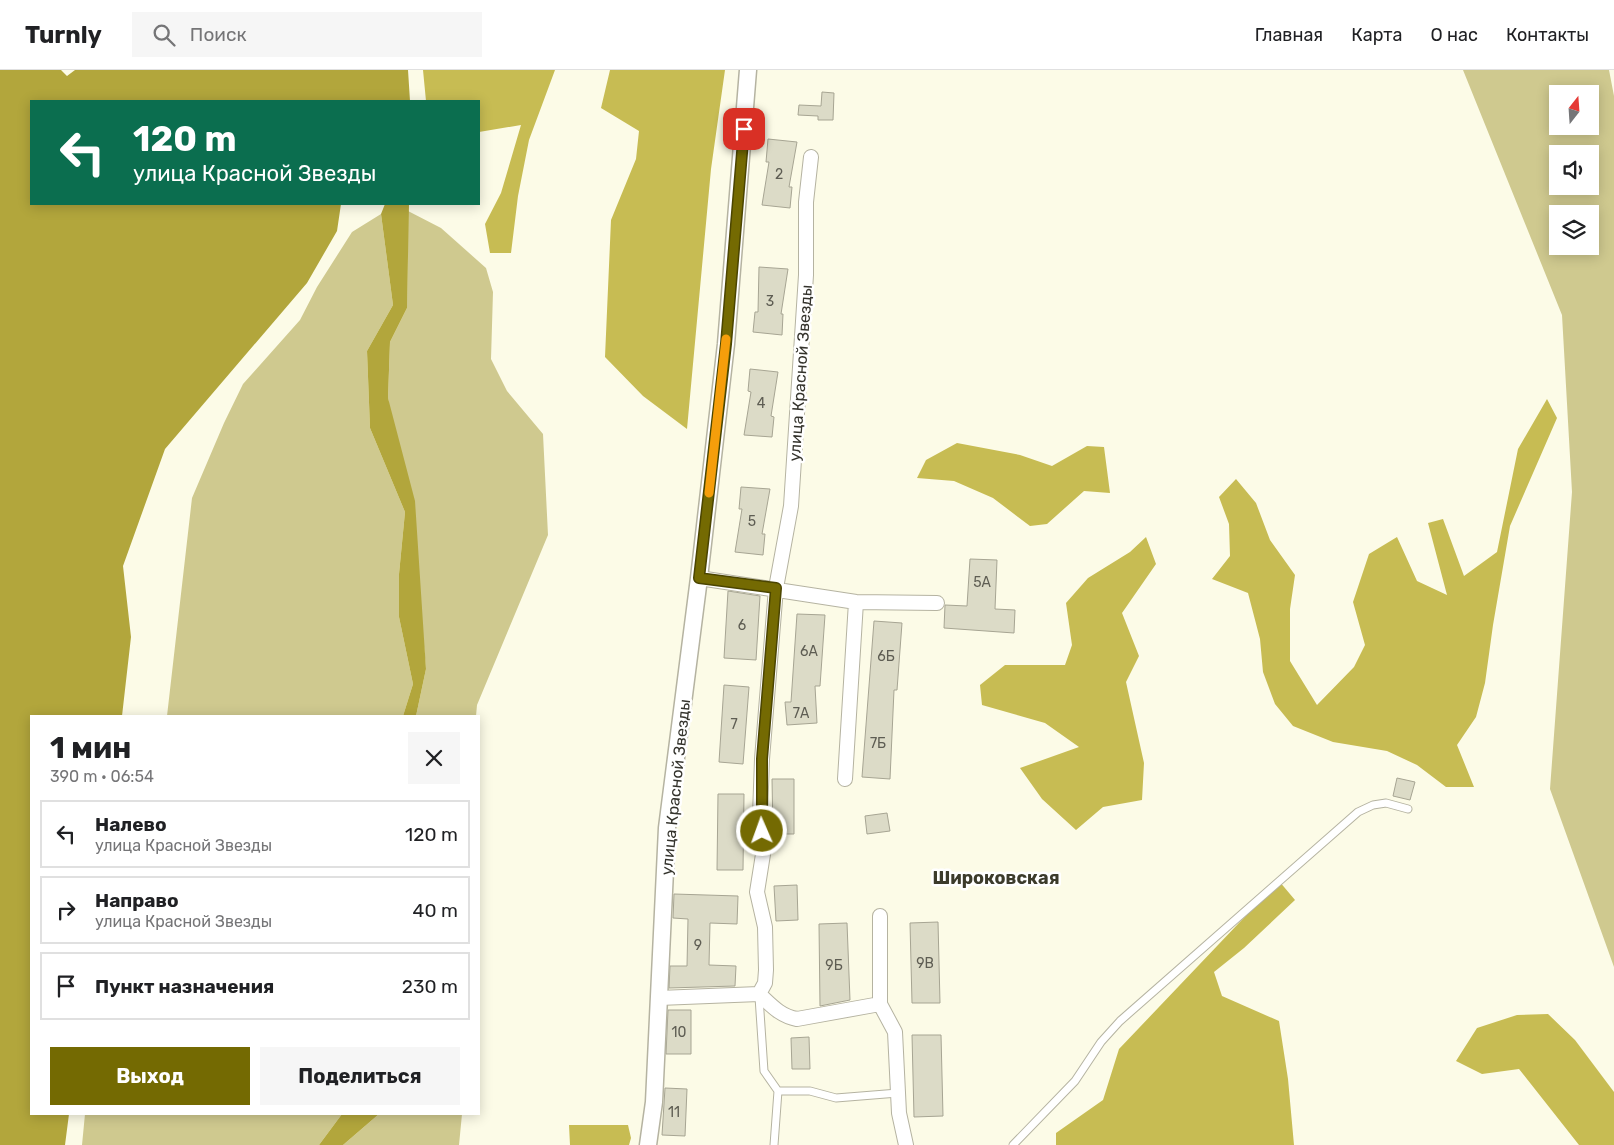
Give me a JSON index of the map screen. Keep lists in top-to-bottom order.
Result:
{
  "streets": {
    "street": ["улица Красной Звезды"]
  },
  "districts": ["Широковская"],
  "house_numbers": [
    "2",
    "3",
    "4",
    "5",
    "5А",
    "6",
    "6А",
    "6Б",
    "7А",
    "7",
    "7Б",
    "9",
    "9В",
    "9Б",
    "10",
    "11"
  ],
  "north": "top",
  "page": {
    "header": "Turnly",
    "search": "Поиск",
    "nav": [
      "Главная",
      "Карта",
      "О нас",
      "Контакты"
    ],
    "turn": ["120 m", "улица Красной Звезды"],
    "heading": ["1 мин", "390 m · 06:54"],
    "list": [
      {
        "name": "Налево",
        "note": "улица Красной Звезды",
        "value": "120 m"
      },
      {
        "name": "Направо",
        "note": "улица Красной Звезды",
        "value": "40 m"
      },
      {
        "name": "Пункт назначения",
        "value": "230 m"
      }
    ],
    "buttons": ["Выход", "Поделиться"]
  }
}
